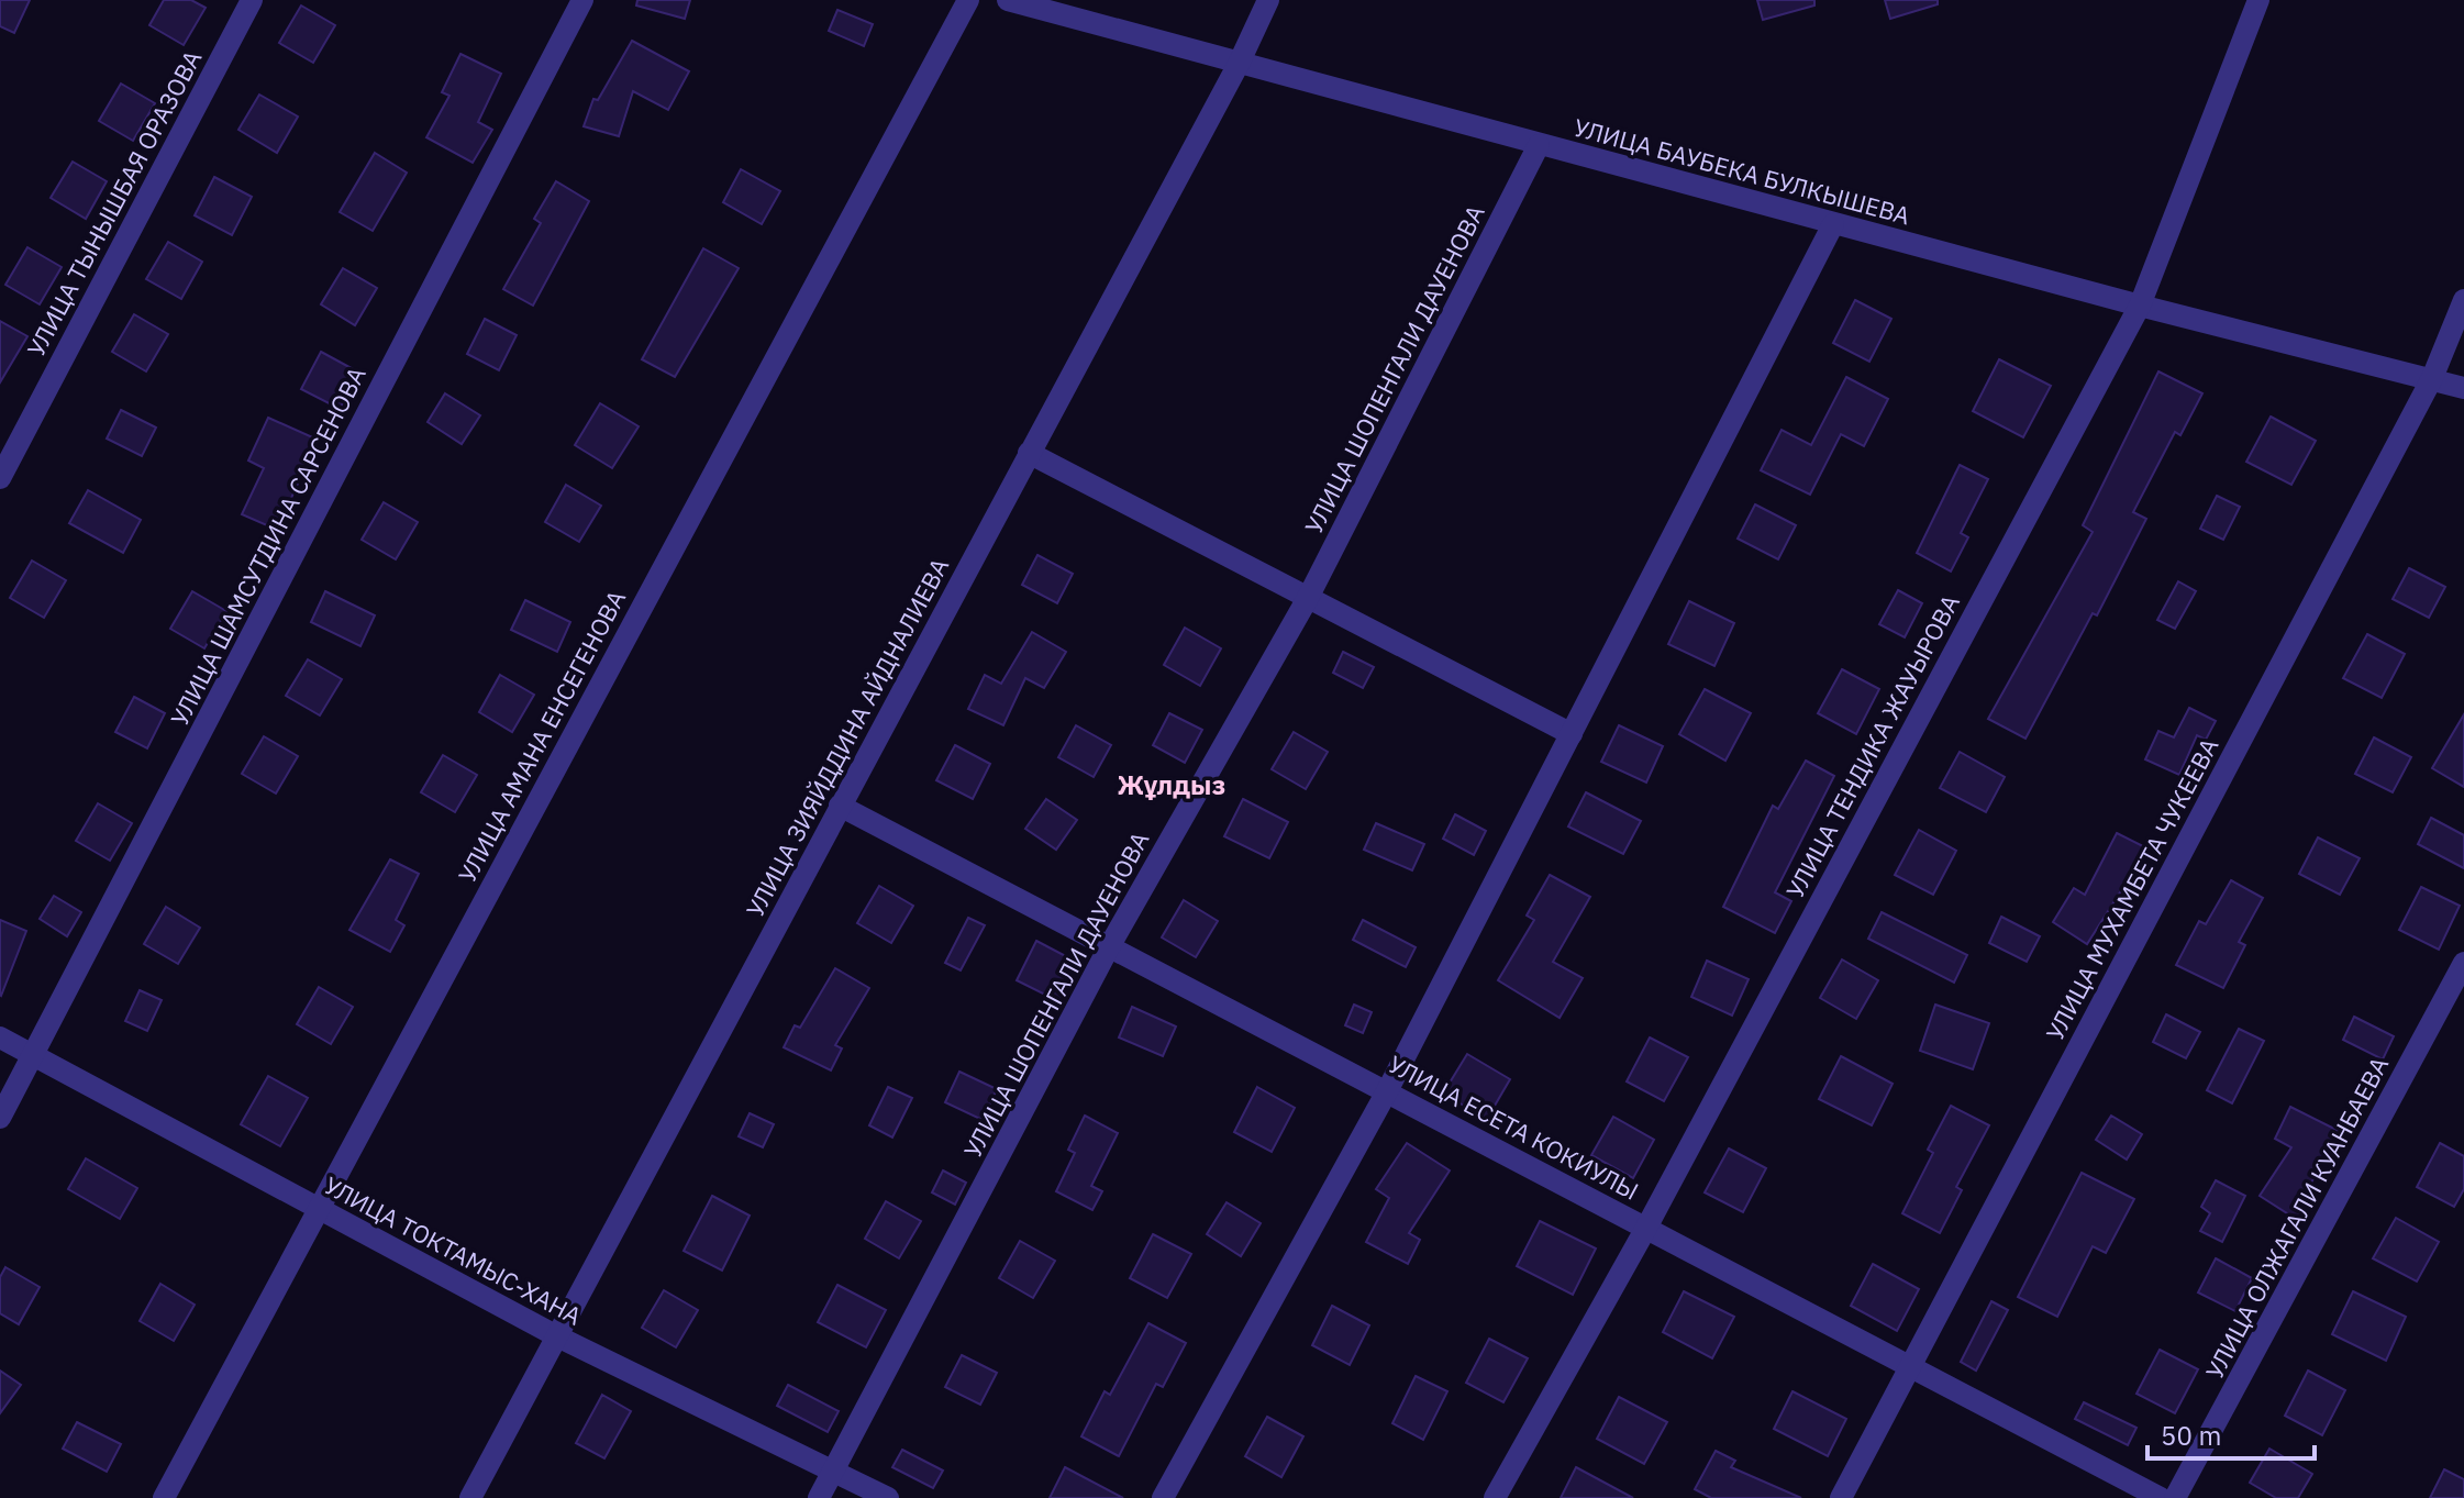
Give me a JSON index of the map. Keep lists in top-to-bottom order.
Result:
{
  "streets": {
    "street": [
      "УЛИЦА БАУБЕКА БУЛКЫШЕВА",
      "УЛИЦА ТЫНЫШБАЯ ОРАЗОВА",
      "УЛИЦА ШОПЕНГАЛИ ДАУЕНОВА",
      "УЛИЦА ШАМСУТДИНА САРСЕНОВА",
      "УЛИЦА АМАНА ЕНСЕГЕНОВА",
      "УЛИЦА ЗИЯЙДДИНА АЙДНАЛИЕВА",
      "УЛИЦА ТЕНДИКА ЖАУЫРОВА",
      "УЛИЦА МУХАМБЕТА ЧУКЕЕВА",
      "УЛИЦА ЕСЕТА КОКИУЛЫ",
      "УЛИЦА ОЛЖАГАЛИ КУАНБАЕВА",
      "УЛИЦА ТОКТАМЫС-ХАНА"
    ]
  },
  "crossings": [
    ["УЛИЦА БАУБЕКА БУЛКЫШЕВА", "УЛИЦА ШОПЕНГАЛИ ДАУЕНОВА"],
    ["УЛИЦА БАУБЕКА БУЛКЫШЕВА", "УЛИЦА ЗИЯЙДДИНА АЙДНАЛИЕВА"],
    ["УЛИЦА БАУБЕКА БУЛКЫШЕВА", "УЛИЦА ТЕНДИКА ЖАУЫРОВА"],
    ["УЛИЦА БАУБЕКА БУЛКЫШЕВА", "УЛИЦА МУХАМБЕТА ЧУКЕЕВА"],
    ["УЛИЦА ШОПЕНГАЛИ ДАУЕНОВА", "УЛИЦА ЕСЕТА КОКИУЛЫ"],
    ["УЛИЦА ШОПЕНГАЛИ ДАУЕНОВА", "УЛИЦА ТОКТАМЫС-ХАНА"],
    ["УЛИЦА ШАМСУТДИНА САРСЕНОВА", "УЛИЦА ТОКТАМЫС-ХАНА"],
    ["УЛИЦА АМАНА ЕНСЕГЕНОВА", "УЛИЦА ТОКТАМЫС-ХАНА"],
    ["УЛИЦА ЗИЯЙДДИНА АЙДНАЛИЕВА", "УЛИЦА ЕСЕТА КОКИУЛЫ"],
    ["УЛИЦА ЗИЯЙДДИНА АЙДНАЛИЕВА", "УЛИЦА ТОКТАМЫС-ХАНА"],
    ["УЛИЦА ТЕНДИКА ЖАУЫРОВА", "УЛИЦА ЕСЕТА КОКИУЛЫ"],
    ["УЛИЦА МУХАМБЕТА ЧУКЕЕВА", "УЛИЦА ЕСЕТА КОКИУЛЫ"]
  ],
  "districts": ["Жұлдыз"],
  "scale_bar": "50 m"
}
